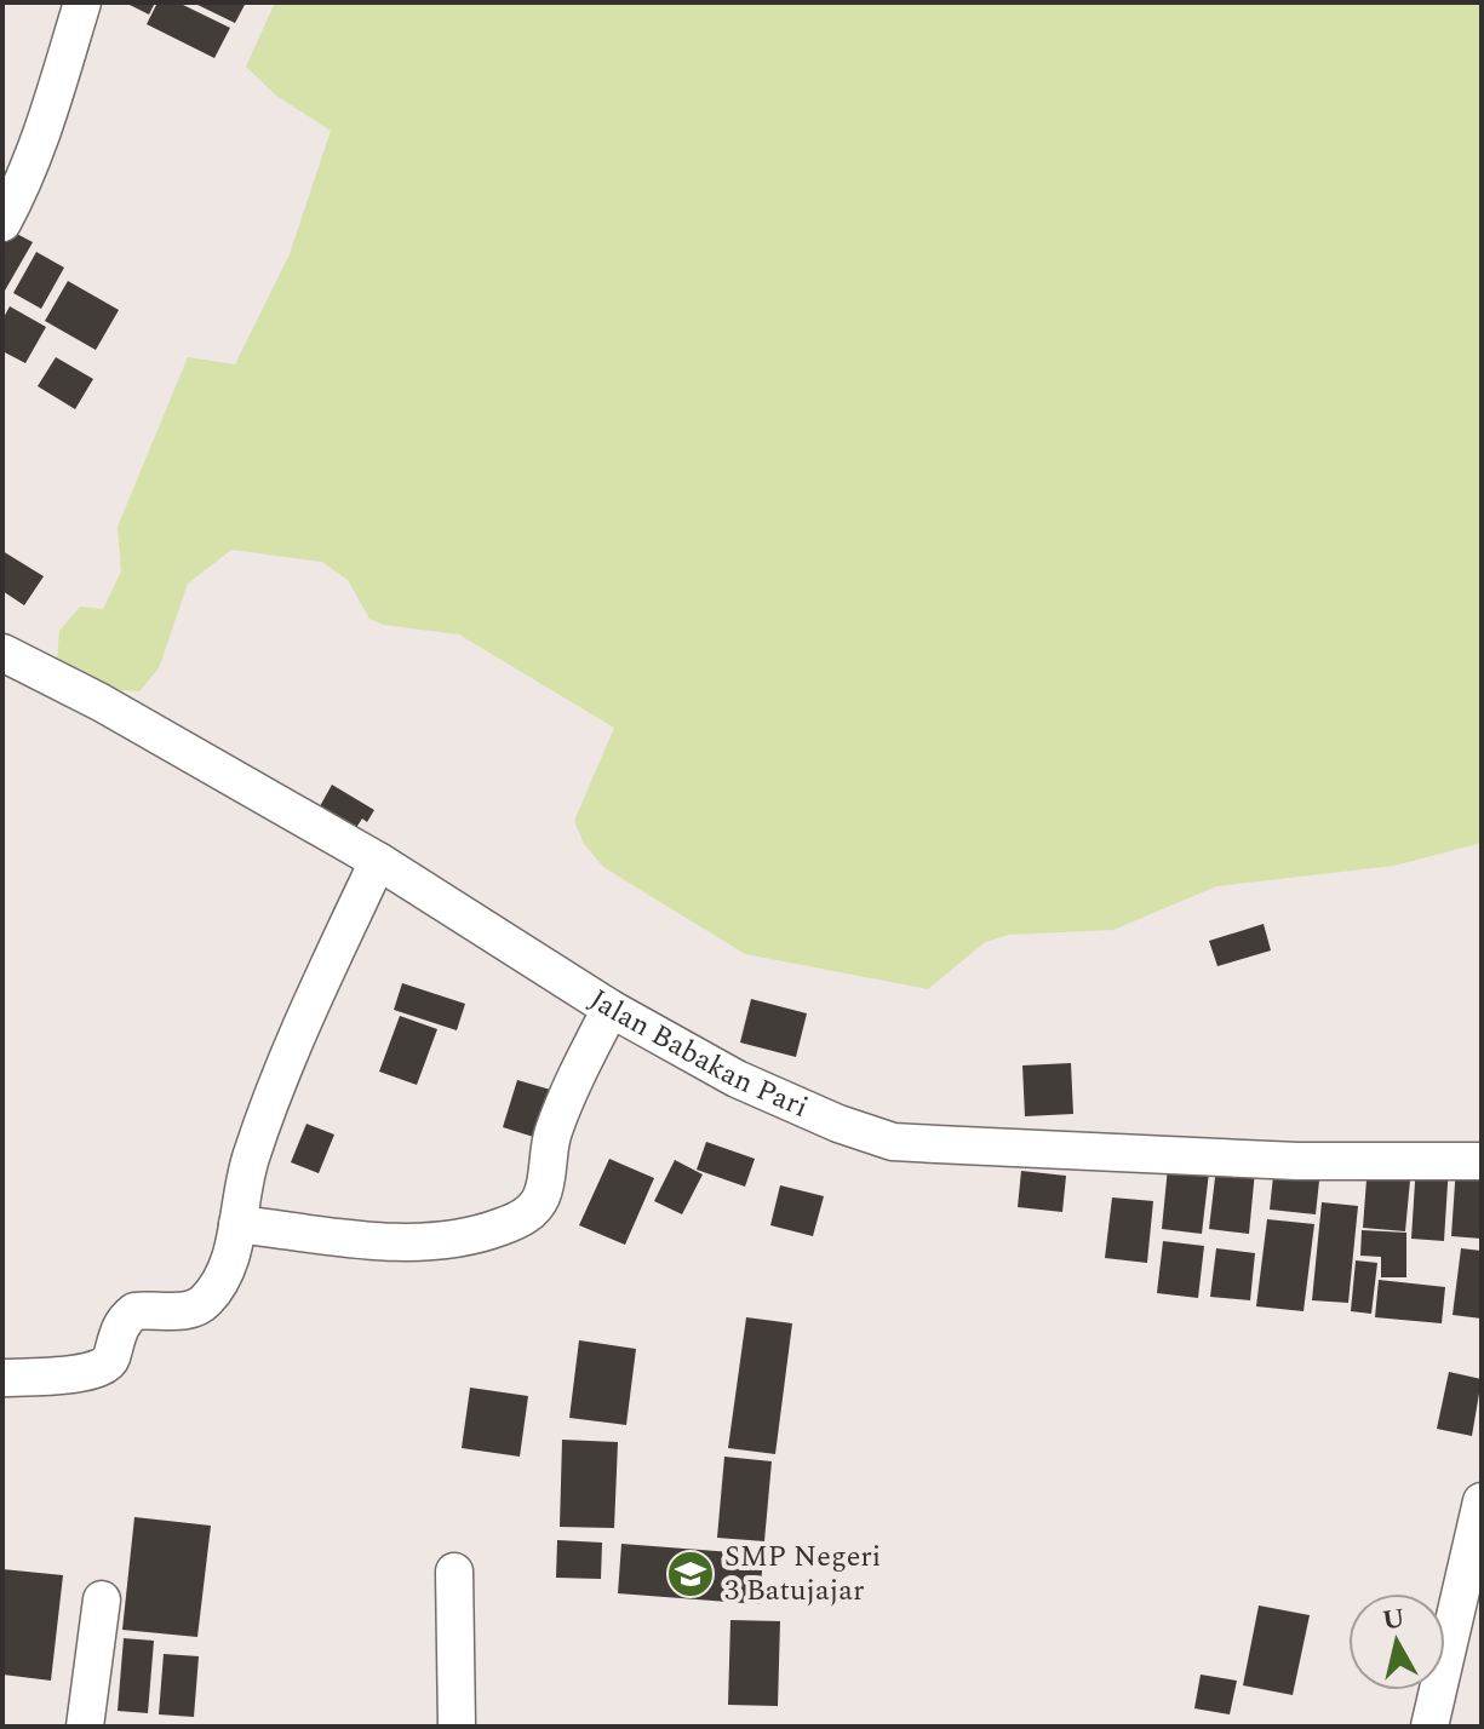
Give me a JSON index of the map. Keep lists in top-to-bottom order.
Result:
{
  "streets": {
    "street": ["Jalan Babakan Pari"]
  },
  "places": {
    "school or university": ["SMP Negeri 3 Batujajar"]
  },
  "north": "top"
}
